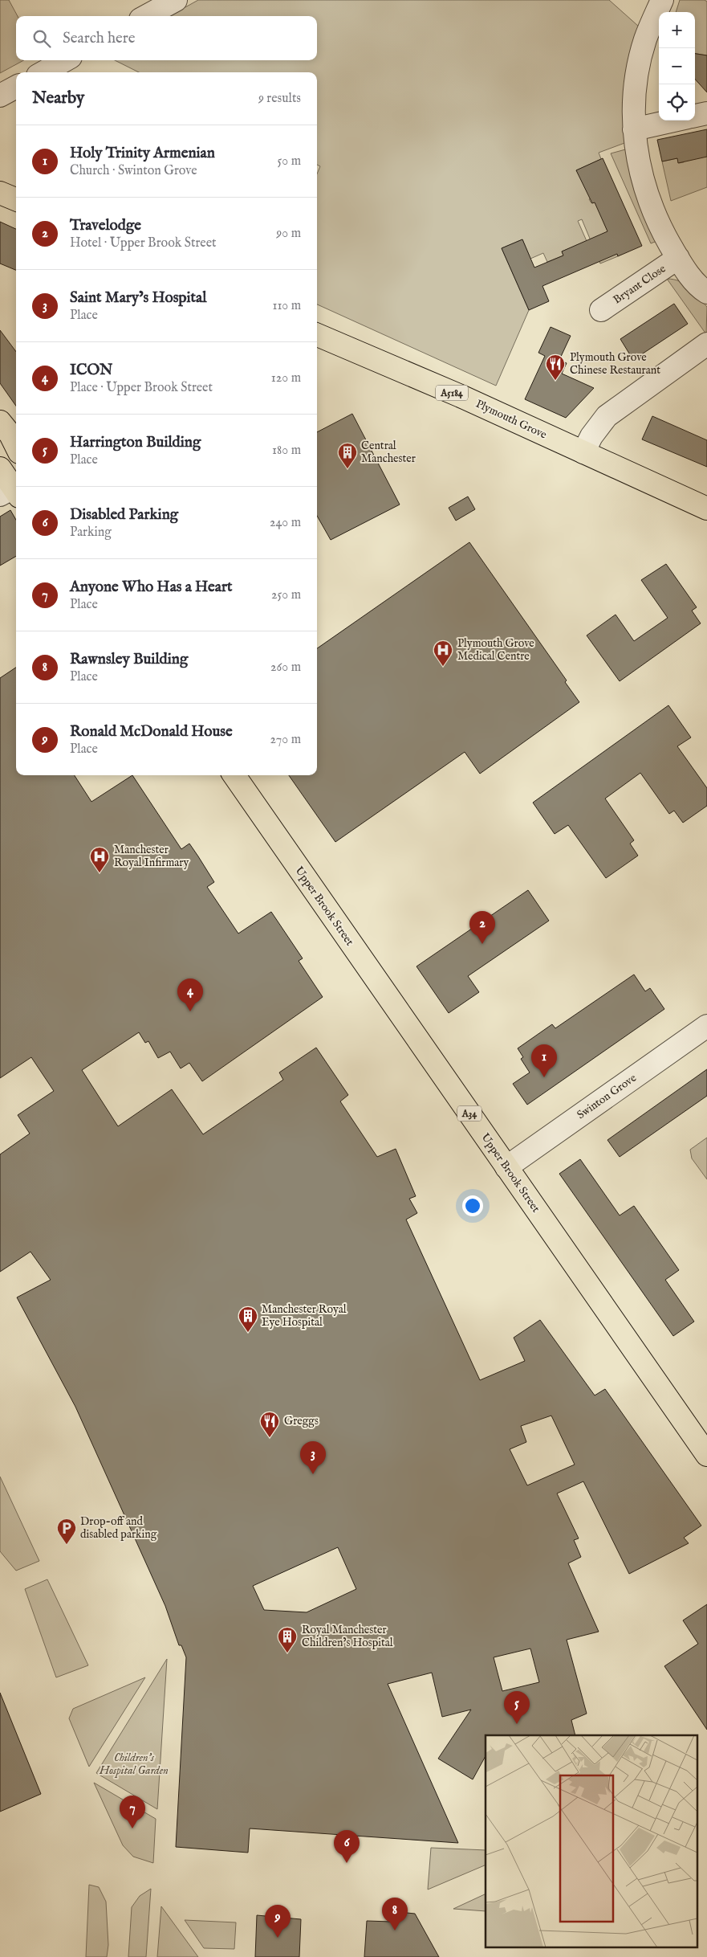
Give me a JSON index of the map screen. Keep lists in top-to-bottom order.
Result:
{
  "streets": {
    "main road": [
      "A5184",
      "Plymouth Grove",
      "Upper Brook Street",
      "A34"
    ],
    "street": ["Bryant Close", "Swinton Grove"]
  },
  "crossings": [
    ["Upper Brook Street", "Swinton Grove"]
  ],
  "parks": ["Children's Hospital Garden"],
  "places": {
    "restaurant": ["Plymouth Grove Chinese Restaurant", "Greggs"],
    "building": ["Central Manchester", "Manchester Royal Eye Hospital", "Royal Manchester Children’s Hospital"],
    "hospital": ["Plymouth Grove Medical Centre", "Manchester Royal Infirmary"],
    "parking": ["Drop-off and disabled parking"]
  },
  "page": {
    "map_buttons": ["+", "−"],
    "search": "Search here",
    "heading": ["Nearby", "9 results"],
    "list": [
      {
        "mark": "1",
        "name": "Holy Trinity Armenian",
        "note": "Church · Swinton Grove",
        "value": "50 m"
      },
      {
        "mark": "2",
        "name": "Travelodge",
        "note": "Hotel · Upper Brook Street",
        "value": "90 m"
      },
      {
        "mark": "3",
        "name": "Saint Mary’s Hospital",
        "note": "Place",
        "value": "110 m"
      },
      {
        "mark": "4",
        "name": "ICON",
        "note": "Place · Upper Brook Street",
        "value": "120 m"
      },
      {
        "mark": "5",
        "name": "Harrington Building",
        "note": "Place",
        "value": "180 m"
      },
      {
        "mark": "6",
        "name": "Disabled Parking",
        "note": "Parking",
        "value": "240 m"
      },
      {
        "mark": "7",
        "name": "Anyone Who Has a Heart",
        "note": "Place",
        "value": "250 m"
      },
      {
        "mark": "8",
        "name": "Rawnsley Building",
        "note": "Place",
        "value": "260 m"
      },
      {
        "mark": "9",
        "name": "Ronald McDonald House",
        "note": "Place",
        "value": "270 m"
      }
    ],
    "pins": [
      "2",
      "4",
      "1",
      "3",
      "5",
      "7",
      "6",
      "8",
      "9"
    ]
  }
}
